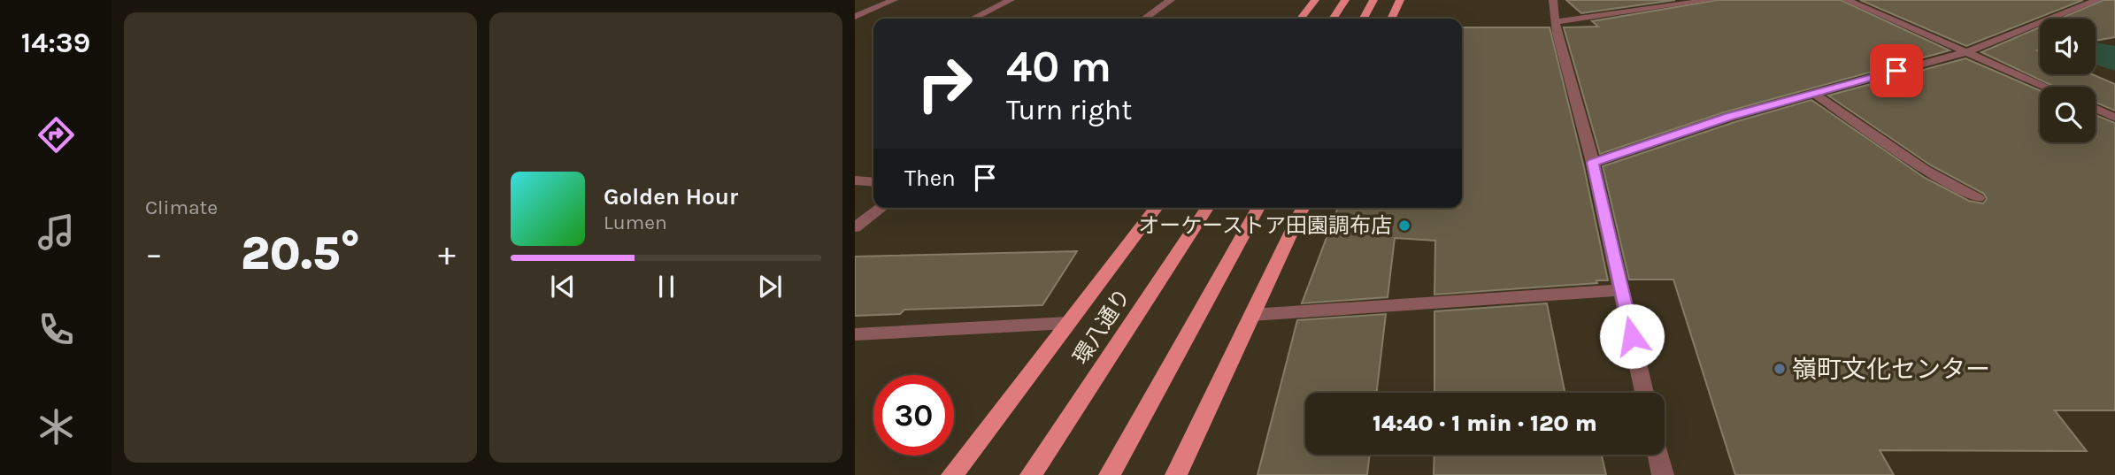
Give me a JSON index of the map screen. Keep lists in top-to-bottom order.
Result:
{
  "streets": {
    "main road": ["環八通り"]
  },
  "places": ["オーケーストア田園調布店", "嶺町文化センター"],
  "page": {
    "tabs": "14:39",
    "tile": "Climate",
    "turn": ["40 m", "Turn right"],
    "then": "Then",
    "song": ["Golden Hour", "Lumen"],
    "heat": ["−", "20.5°", "+"],
    "limit": "30",
    "trip": "14:40 · 1 min · 120 m"
  }
}
